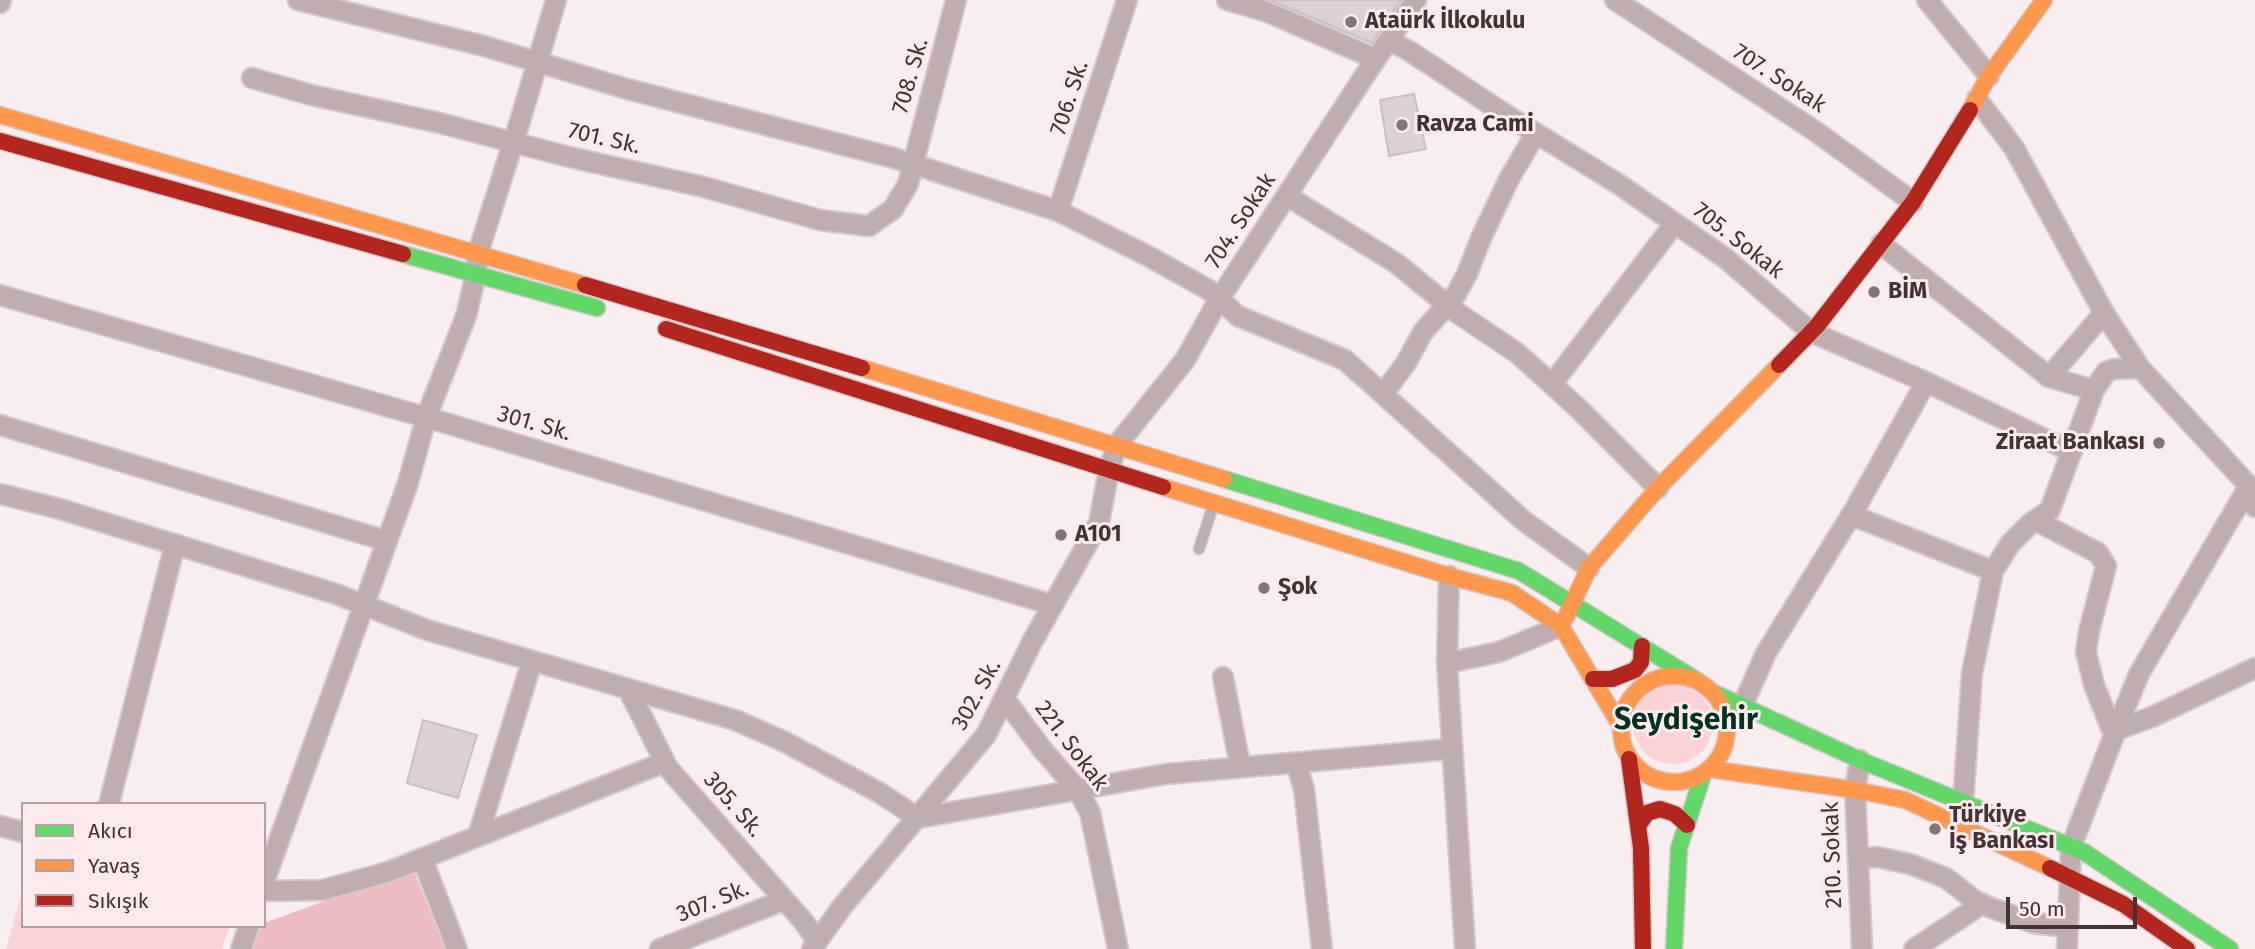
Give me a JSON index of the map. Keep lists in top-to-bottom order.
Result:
{
  "streets": {
    "street": [
      "708. Sk.",
      "707. Sokak",
      "706. Sk.",
      "701. Sk.",
      "704. Sokak",
      "705. Sokak",
      "301. Sk.",
      "302. Sk.",
      "221. Sokak",
      "305. Sk.",
      "210. Sokak",
      "307. Sk."
    ]
  },
  "crossings": [
    ["708. Sk.", "701. Sk."],
    ["704. Sokak", "705. Sokak"],
    ["704. Sokak", "302. Sk."],
    ["301. Sk.", "302. Sk."],
    ["302. Sk.", "221. Sokak"],
    ["302. Sk.", "305. Sk."],
    ["305. Sk.", "307. Sk."]
  ],
  "districts": ["Seydişehir"],
  "places": [
    "Ataürk İlkokulu",
    "Ravza Cami",
    "BİM",
    "Ziraat Bankası",
    "A101",
    "Şok",
    "Türkiye İş Bankası"
  ],
  "legend": ["Akıcı", "Yavaş", "Sıkışık"],
  "scale_bar": "50 m"
}
